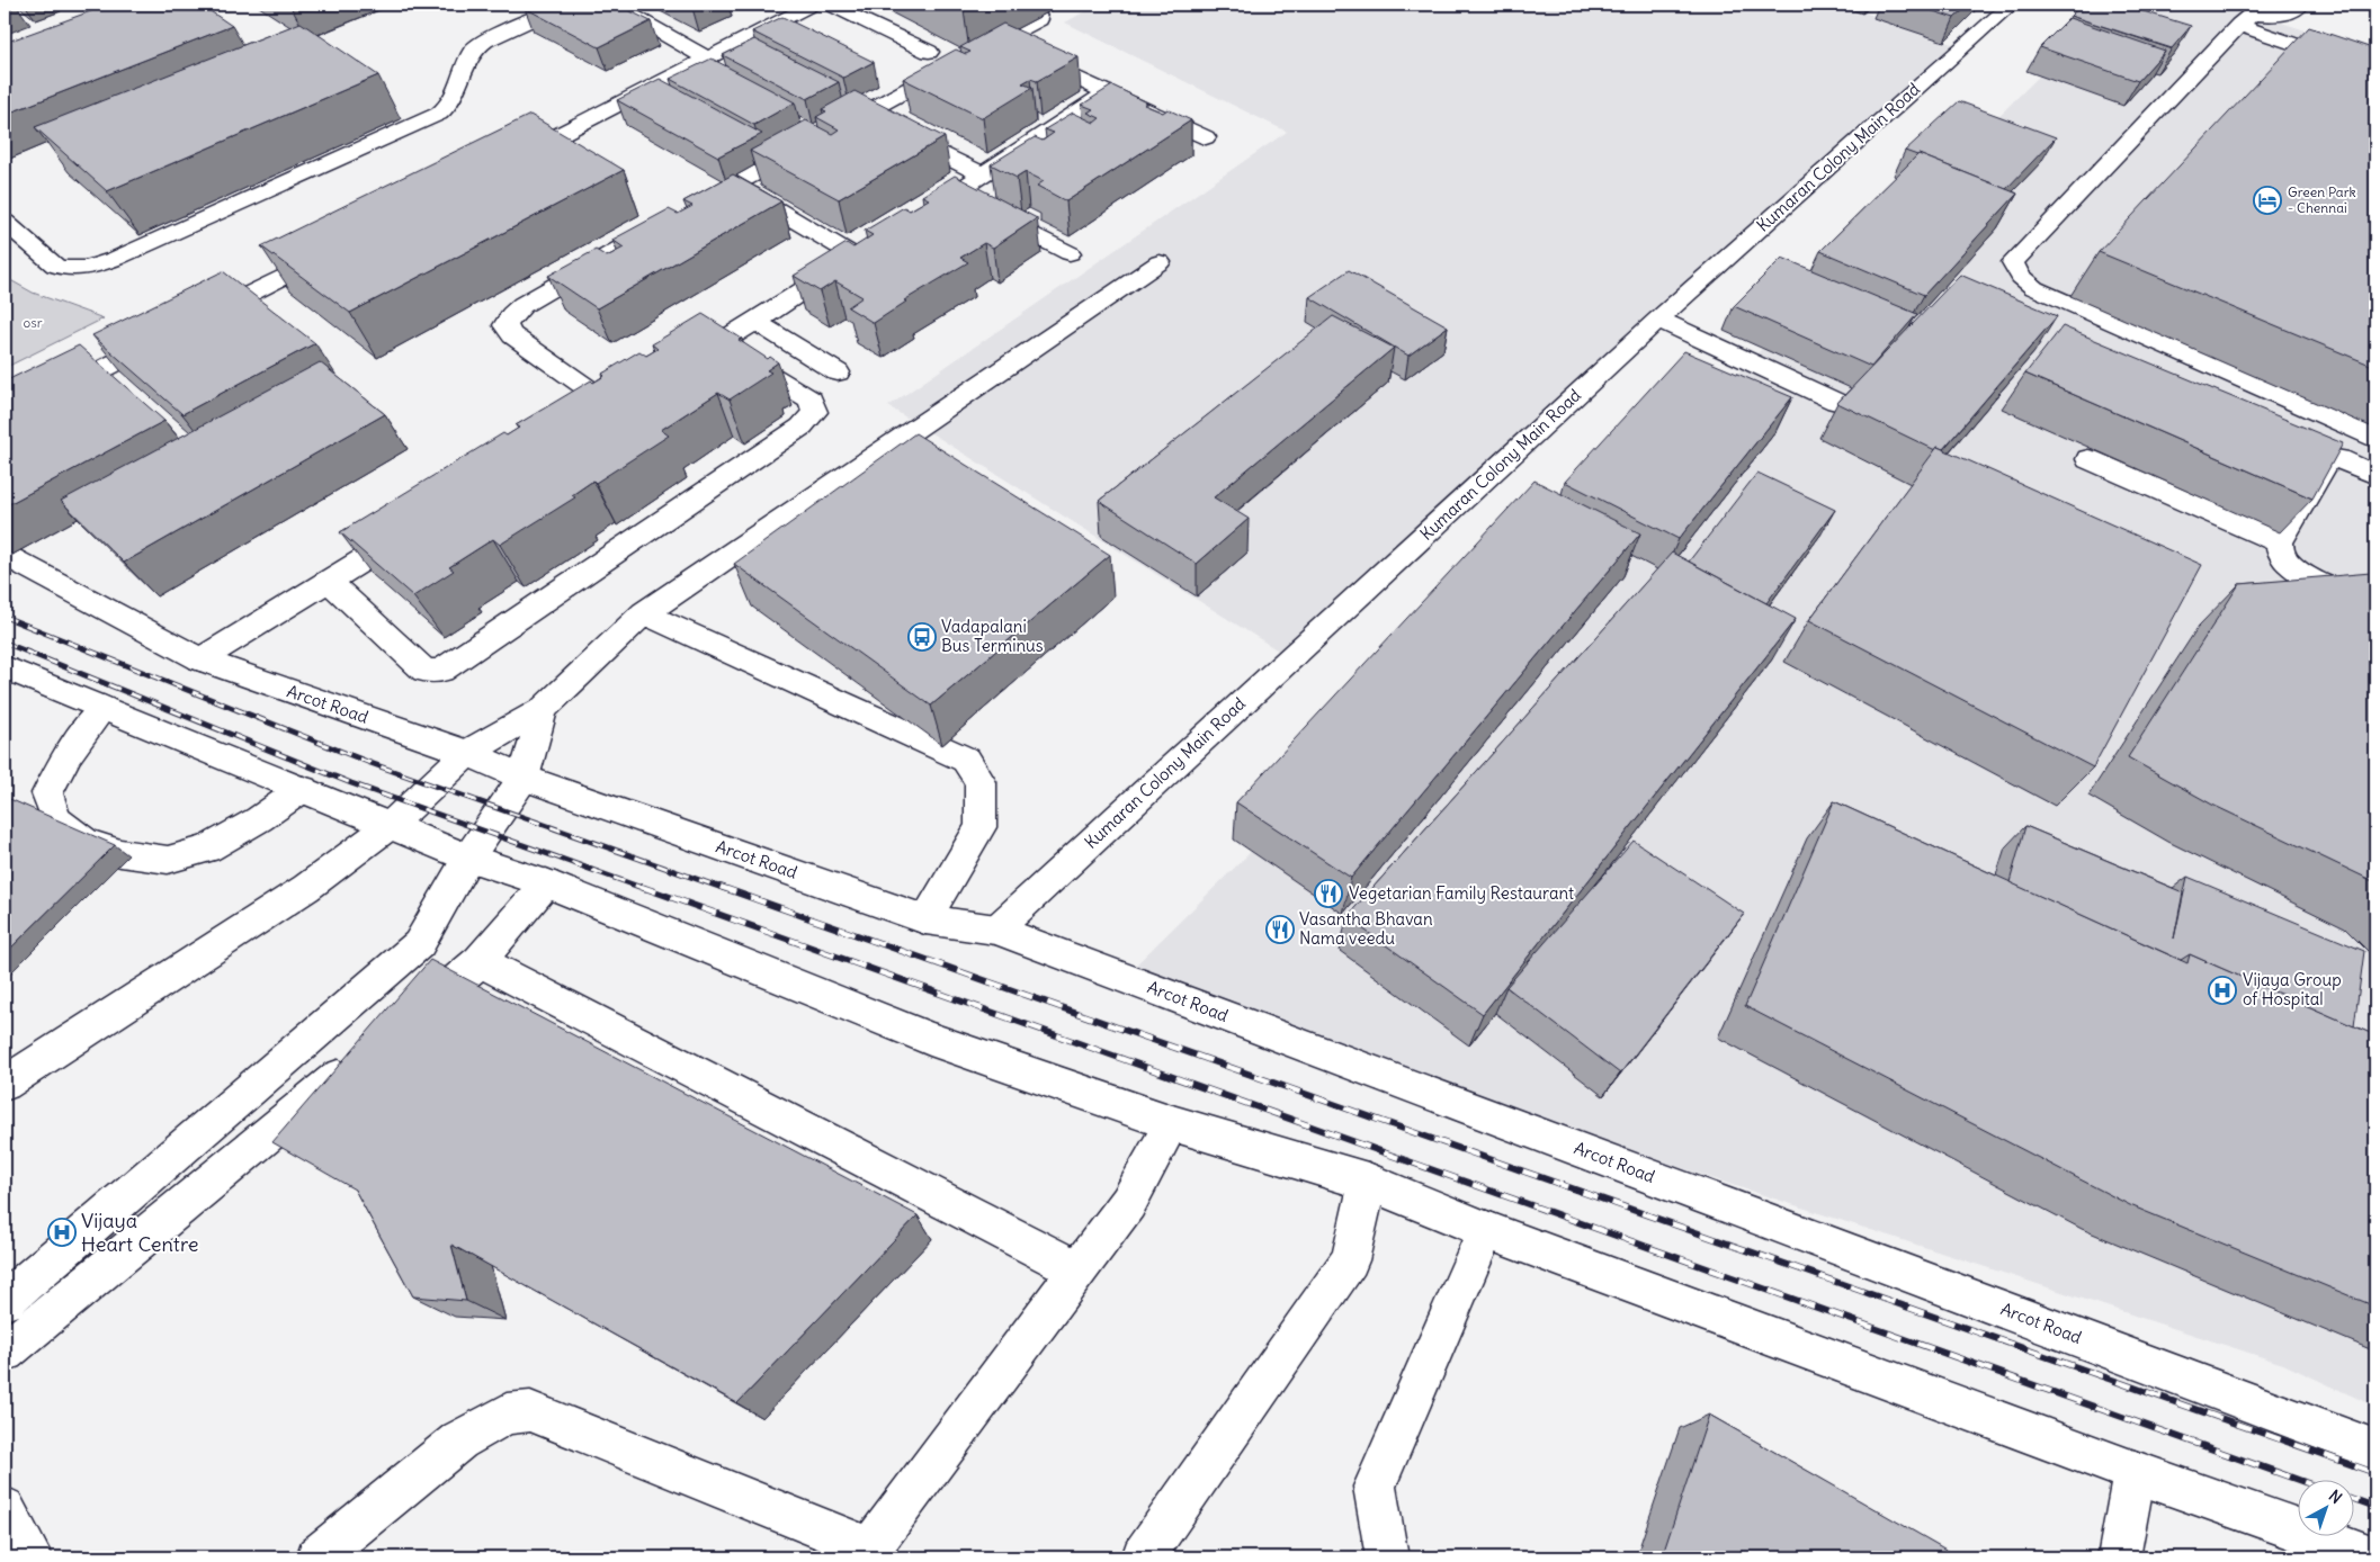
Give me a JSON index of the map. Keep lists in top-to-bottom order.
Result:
{
  "streets": {
    "street": ["Kumaran Colony Main Road", "Arcot Road"]
  },
  "crossings": [
    ["Kumaran Colony Main Road", "Arcot Road"]
  ],
  "parks": ["osr"],
  "places": {
    "hotel": ["Green Park - Chennai"],
    "bus stop": ["Vadapalani Bus Terminus"],
    "restaurant": ["Vegetarian Family Restaurant", "Vasantha Bhavan Nama veedu"],
    "hospital": ["Vijaya Group of Hospital", "Vijaya Heart Centre"]
  },
  "north": "top right"
}
